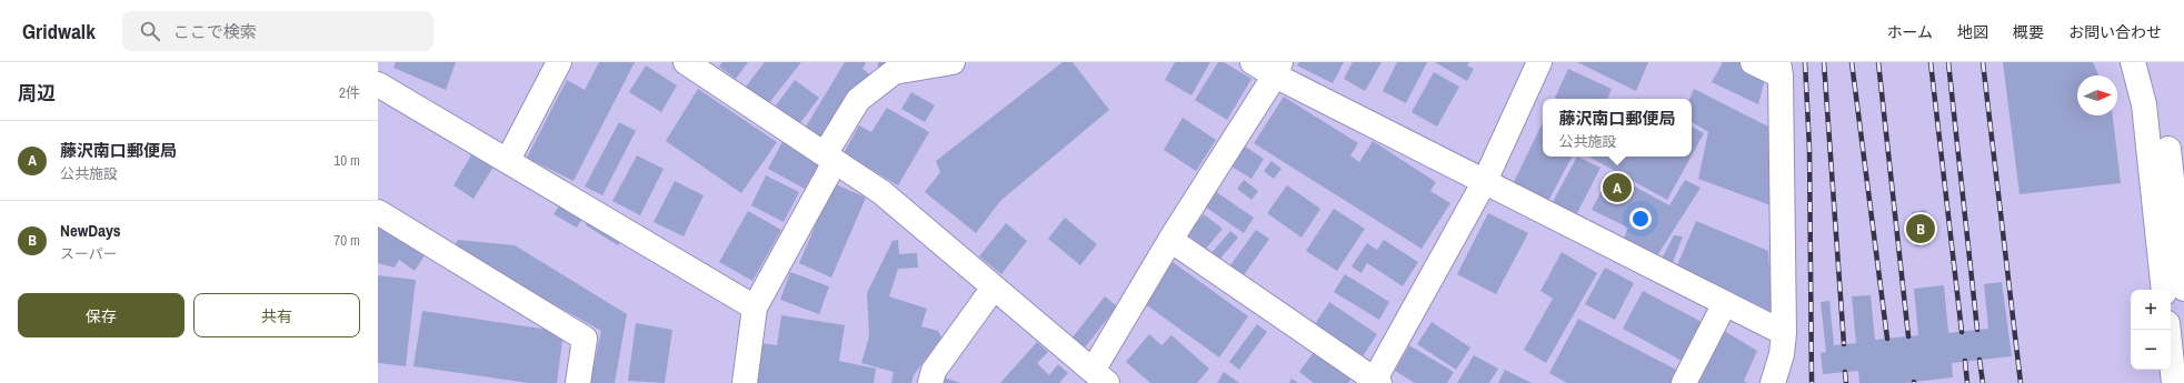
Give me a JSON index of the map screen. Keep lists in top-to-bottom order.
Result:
{
  "north": "right",
  "page": {
    "header": "Gridwalk",
    "search": "ここで検索",
    "nav": [
      "ホーム",
      "地図",
      "概要",
      "お問い合わせ"
    ],
    "heading": ["周辺", "2件"],
    "popup": ["藤沢南口郵便局", "公共施設"],
    "list": [
      {
        "mark": "A",
        "name": "藤沢南口郵便局",
        "note": "公共施設",
        "value": "10 m"
      },
      {
        "mark": "B",
        "name": "NewDays",
        "note": "スーパー",
        "value": "70 m"
      }
    ],
    "pins": ["A", "B"],
    "buttons": ["保存", "共有"],
    "map_buttons": ["+", "−"]
  }
}
